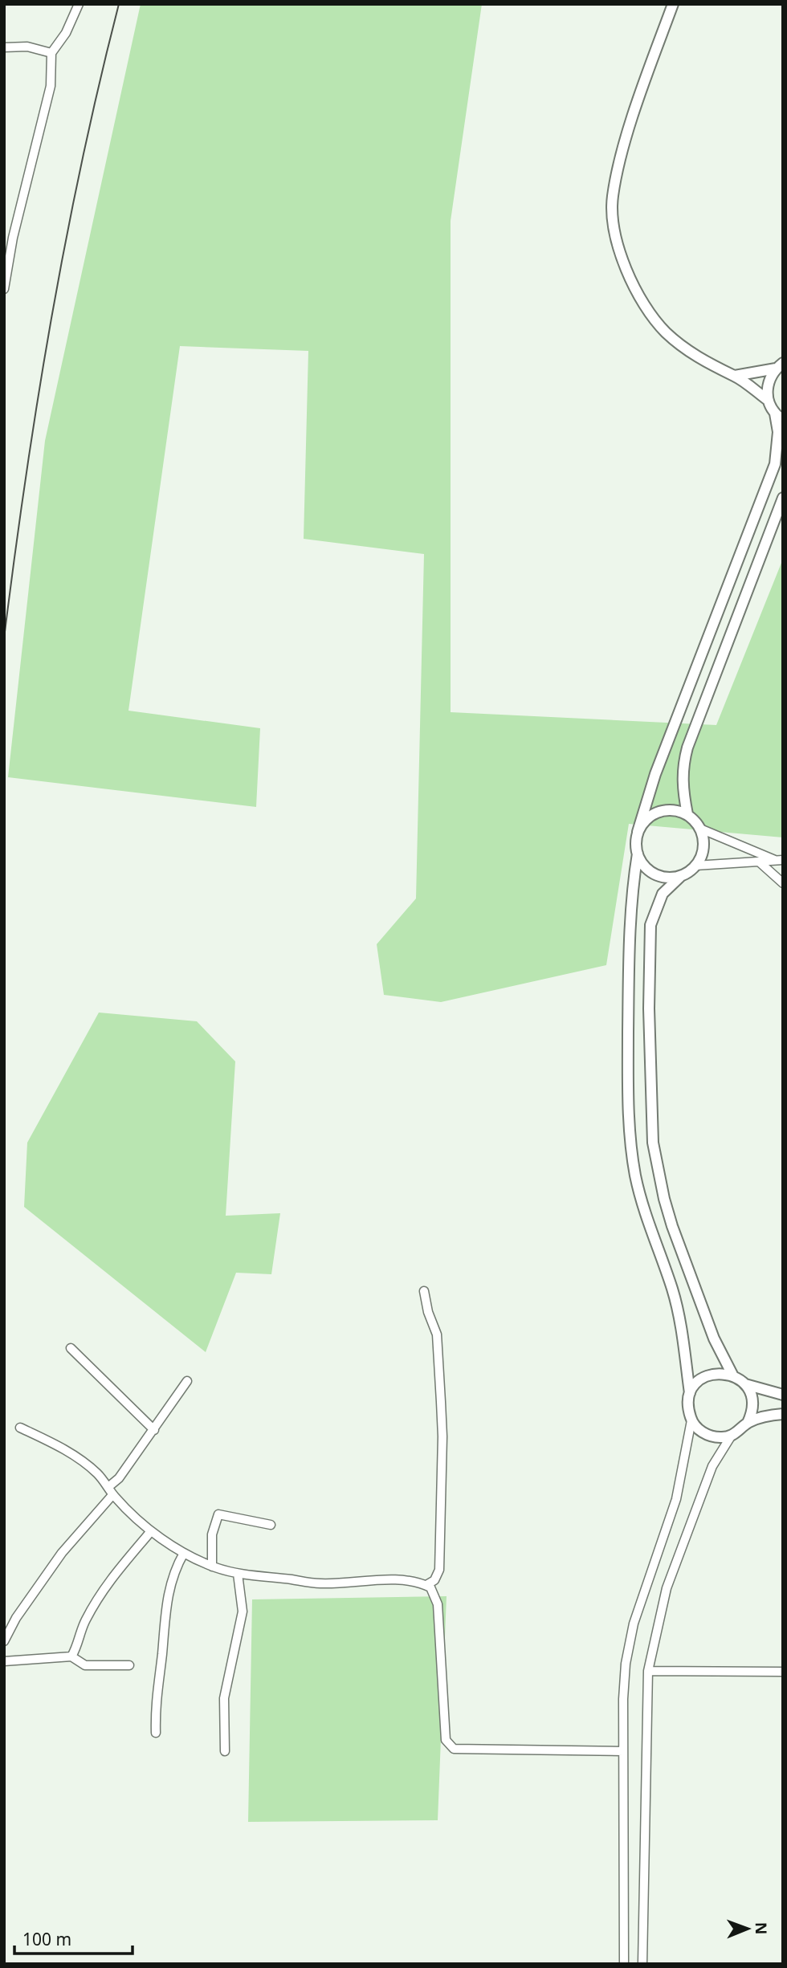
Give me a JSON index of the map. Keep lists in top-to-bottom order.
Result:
{
  "scale_bar": "100 m",
  "north": "right"
}
